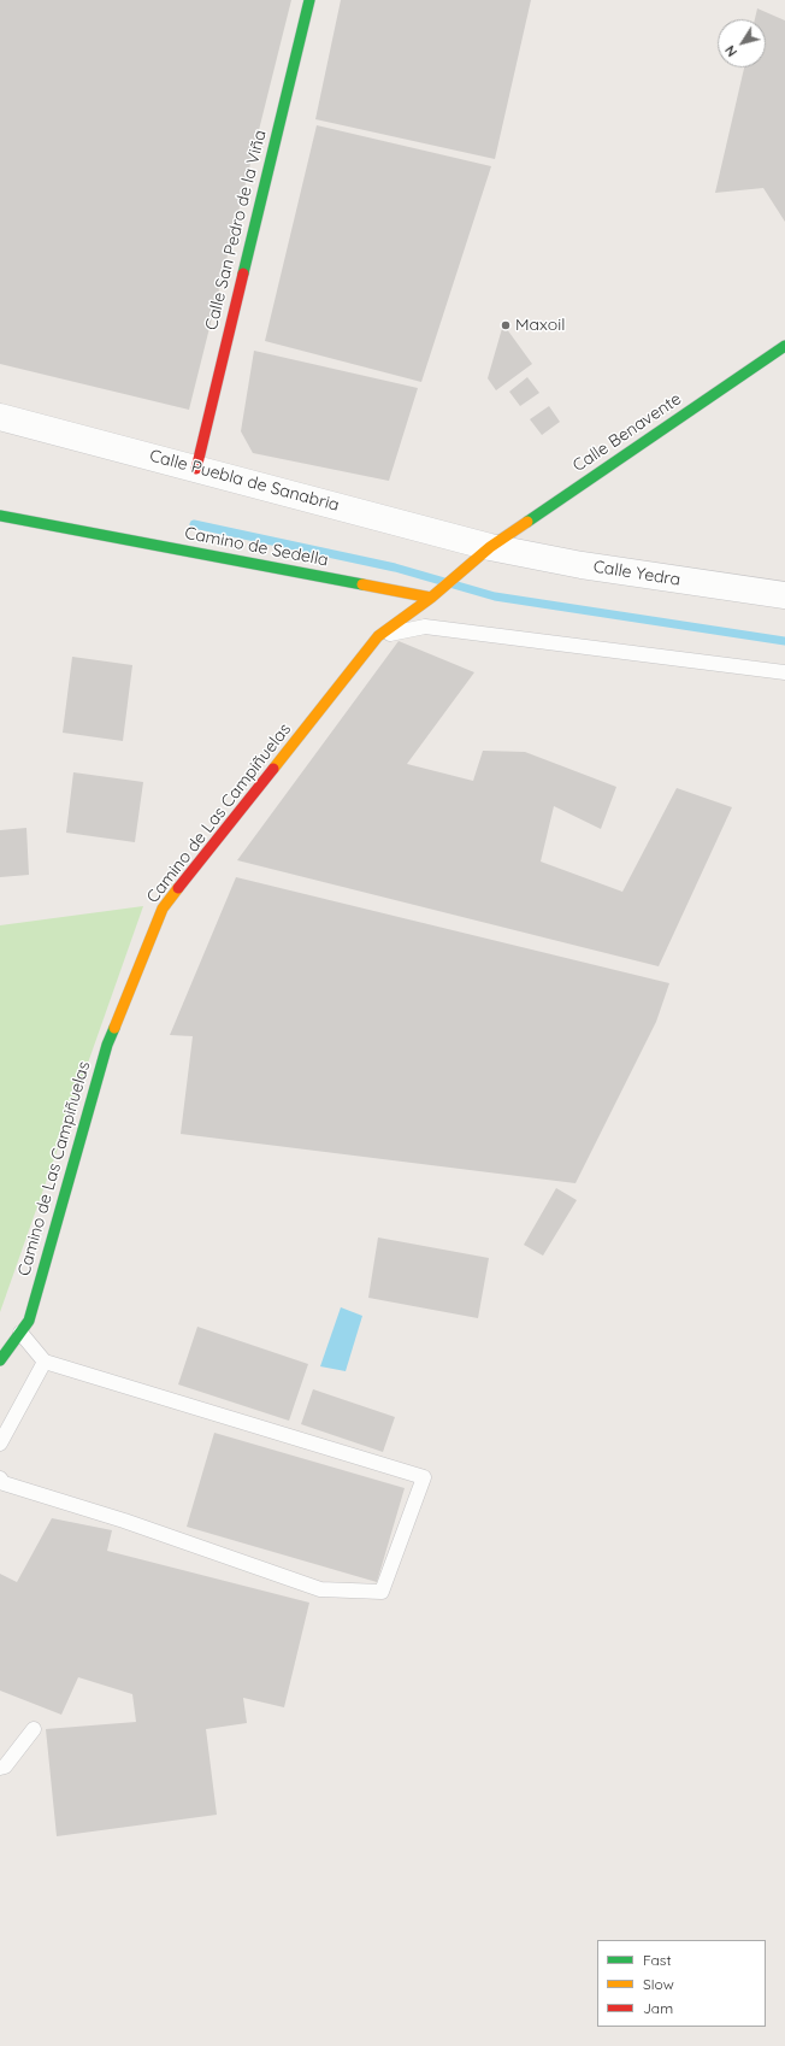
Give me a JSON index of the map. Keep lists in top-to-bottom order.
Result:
{
  "streets": {
    "street": [
      "Calle San Pedro de la Viña",
      "Calle Benavente",
      "Calle Puebla de Sanabria",
      "Camino de Sedella",
      "Calle Yedra",
      "Camino de Las Campiñuelas"
    ]
  },
  "crossings": [
    ["Calle San Pedro de la Viña", "Calle Puebla de Sanabria"],
    ["Calle Benavente", "Calle Puebla de Sanabria"],
    ["Calle Benavente", "Calle Yedra"],
    ["Calle Puebla de Sanabria", "Calle Yedra"],
    ["Camino de Sedella", "Camino de Las Campiñuelas"]
  ],
  "places": ["Maxoil"],
  "legend": ["Fast", "Slow", "Jam"],
  "north": "bottom left"
}
